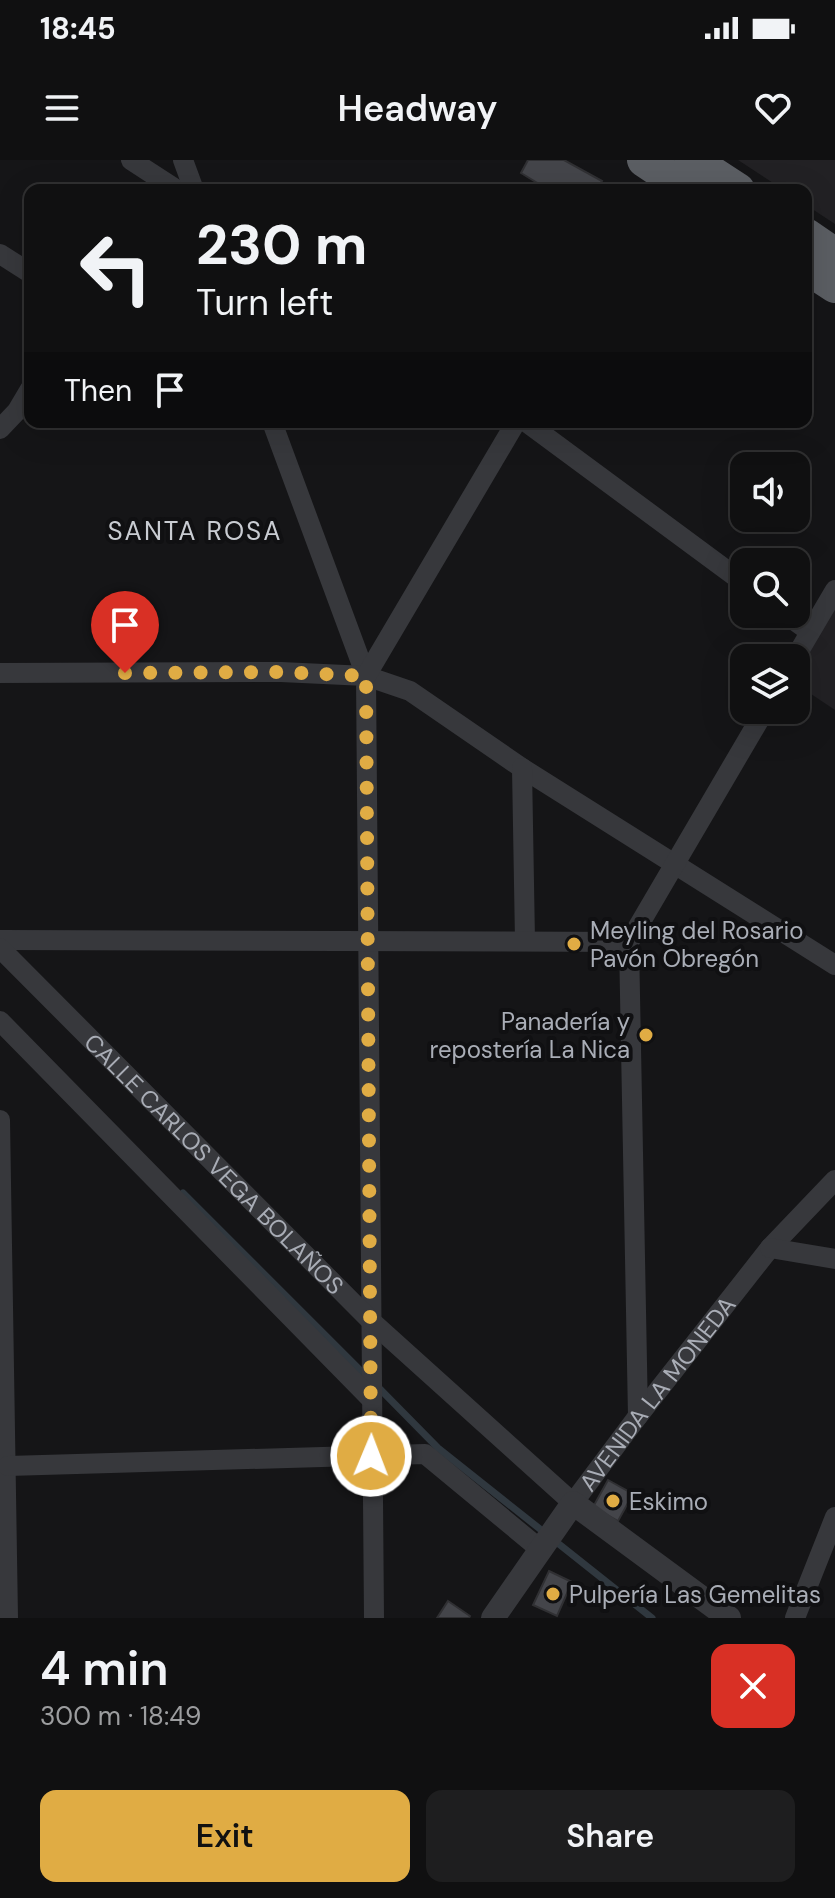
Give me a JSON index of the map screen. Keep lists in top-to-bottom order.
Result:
{
  "streets": {
    "street": ["CALLE CARLOS VEGA BOLAÑOS", "AVENIDA LA MONEDA"]
  },
  "crossings": [
    ["CALLE CARLOS VEGA BOLAÑOS", "AVENIDA LA MONEDA"]
  ],
  "districts": ["SANTA ROSA"],
  "places": [
    "Meyling del Rosario Pavón Obregón",
    "Panadería y repostería La Nica",
    "Eskimo",
    "Pulpería Las Gemelitas"
  ],
  "page": {
    "status": "18:45",
    "header": "Headway",
    "turn": ["230 m", "Turn left"],
    "then": "Then",
    "heading": ["4 min", "300 m · 18:49"],
    "buttons": ["Exit", "Share"]
  }
}
